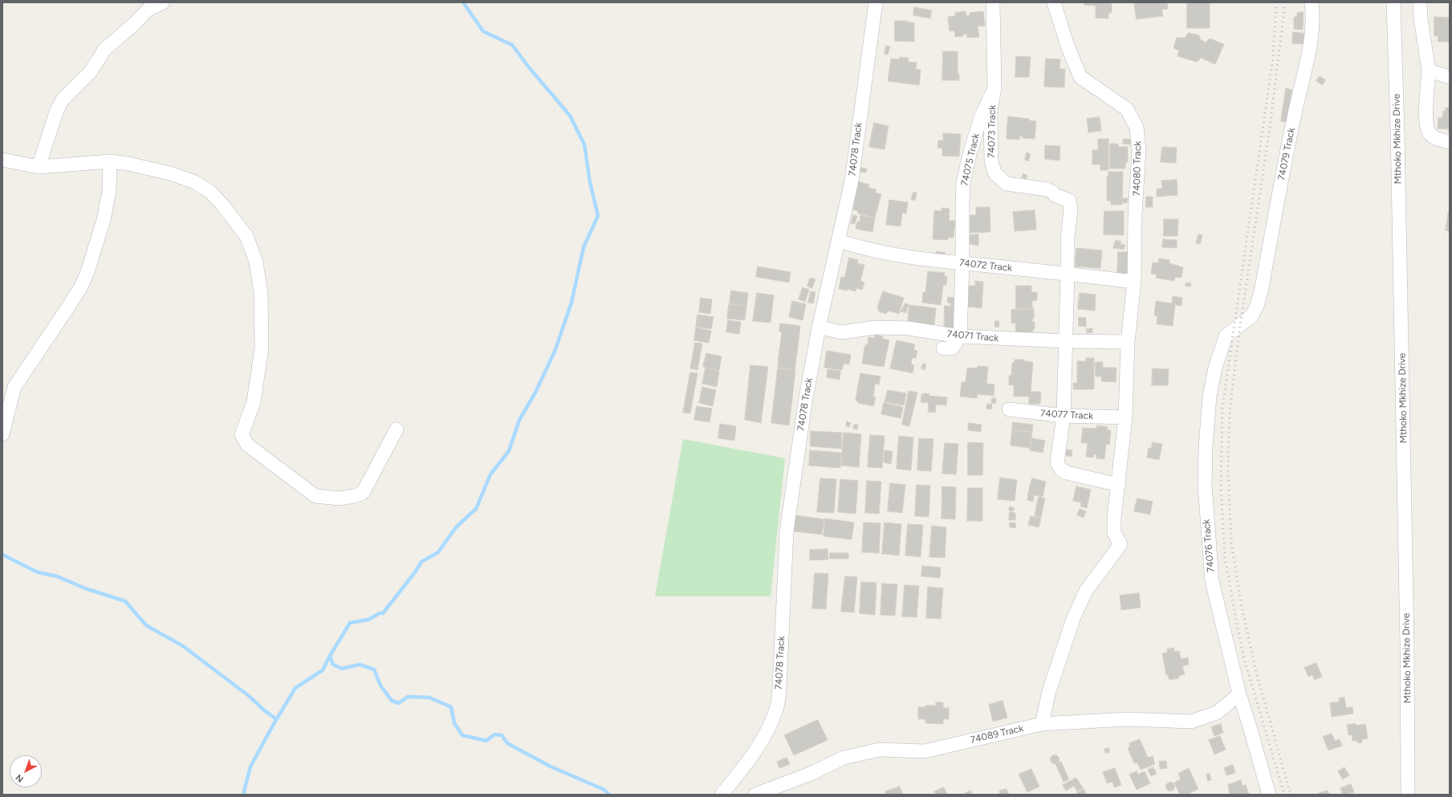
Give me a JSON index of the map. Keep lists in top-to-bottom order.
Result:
{
  "streets": {
    "street": [
      "74073 Track",
      "Mthoko Mkhize Drive",
      "74078 Track",
      "74079 Track",
      "74075 Track",
      "74080 Track",
      "74072 Track",
      "74071 Track",
      "74077 Track",
      "74076 Track",
      "74089 Track"
    ]
  },
  "crossings": [
    ["74073 Track", "74075 Track"],
    ["74073 Track", "74072 Track"],
    ["74078 Track", "74072 Track"],
    ["74078 Track", "74071 Track"],
    ["74079 Track", "74076 Track"],
    ["74075 Track", "74072 Track"],
    ["74075 Track", "74071 Track"],
    ["74080 Track", "74072 Track"],
    ["74080 Track", "74071 Track"],
    ["74080 Track", "74077 Track"],
    ["74080 Track", "74089 Track"],
    ["74076 Track", "74089 Track"]
  ],
  "north": "bottom left"
}
